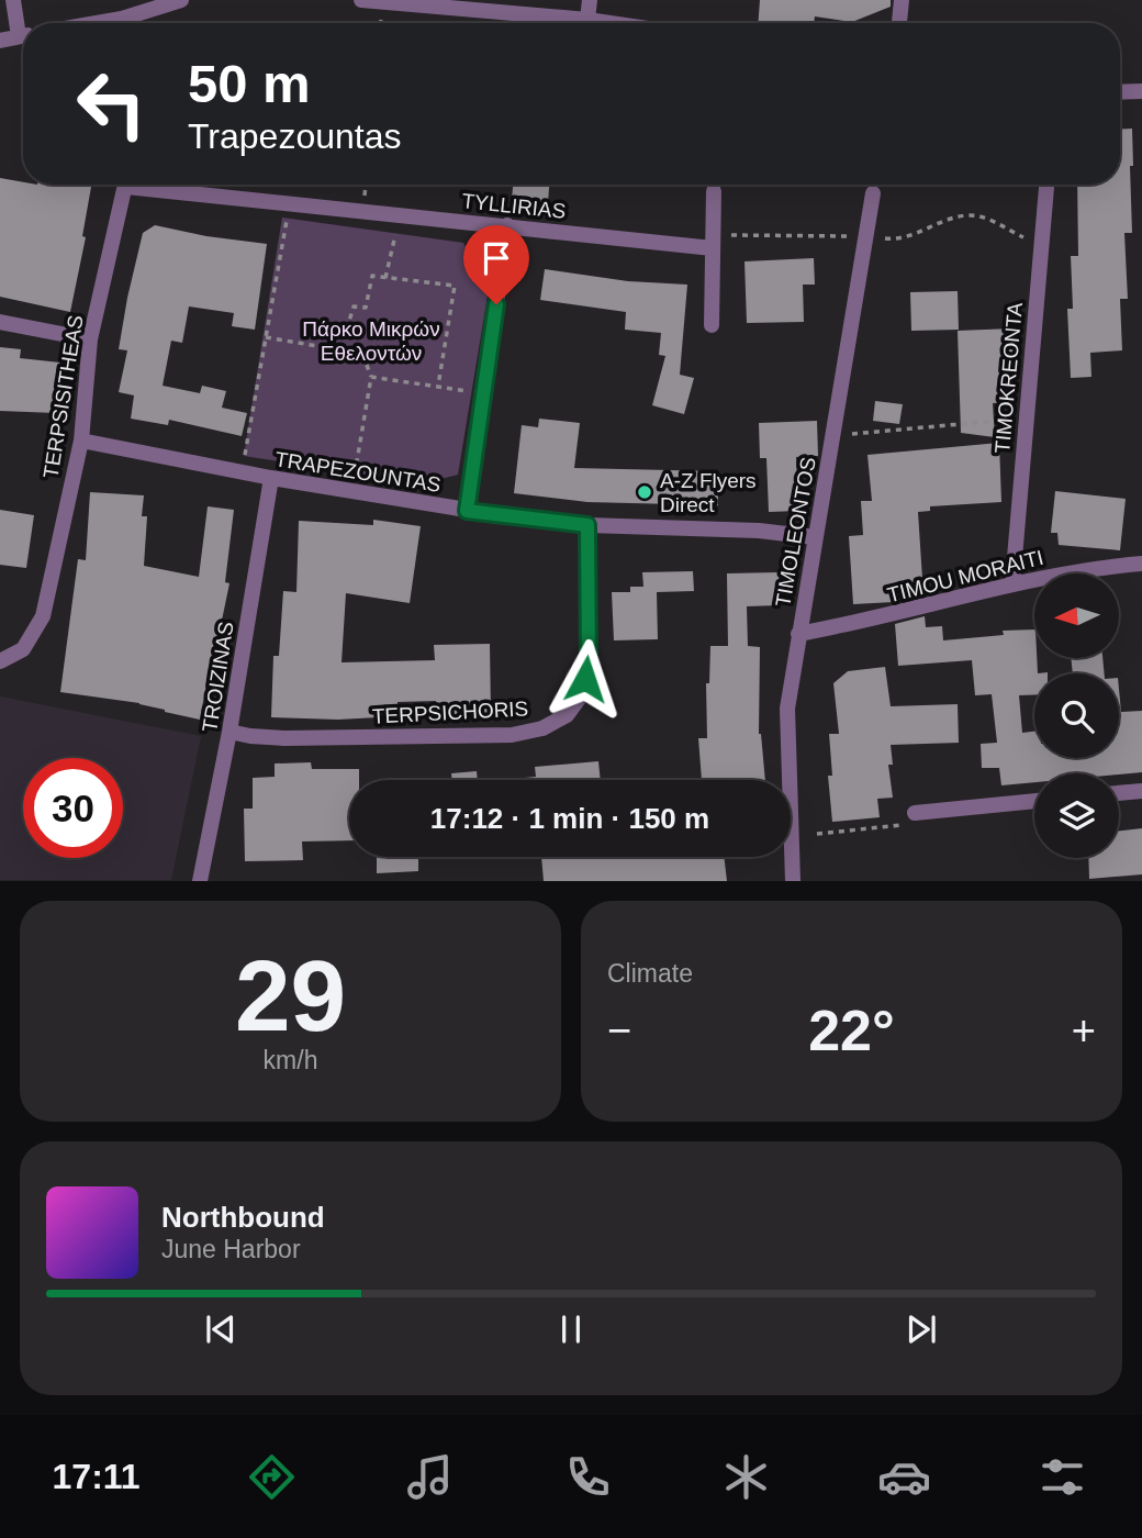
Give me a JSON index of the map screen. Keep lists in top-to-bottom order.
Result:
{
  "streets": {
    "street": [
      "TYLLIRIAS",
      "TIMOKREONTA",
      "TERPSISITHEAS",
      "TRAPEZOUNTAS",
      "TIMOLEONTOS",
      "TIMOU MORAITI",
      "TROIZINAS",
      "TERPSICHORIS"
    ]
  },
  "crossings": [
    ["TIMOKREONTA", "TIMOU MORAITI"],
    ["TERPSISITHEAS", "TRAPEZOUNTAS"],
    ["TRAPEZOUNTAS", "TIMOLEONTOS"],
    ["TRAPEZOUNTAS", "TROIZINAS"],
    ["TRAPEZOUNTAS", "TERPSICHORIS"],
    ["TIMOLEONTOS", "TIMOU MORAITI"],
    ["TROIZINAS", "TERPSICHORIS"]
  ],
  "parks": ["Πάρκο Μικρών Εθελοντών"],
  "places": ["A-Z Flyers Direct"],
  "north": "left",
  "page": {
    "turn": ["50 m", "Trapezountas"],
    "limit": "30",
    "trip": "17:12 · 1 min · 150 m",
    "tile": [
      ["29", "km/h"],
      "Climate"
    ],
    "heat": ["−", "22°", "+"],
    "song": ["Northbound", "June Harbor"],
    "tabs": "17:11"
  }
}
